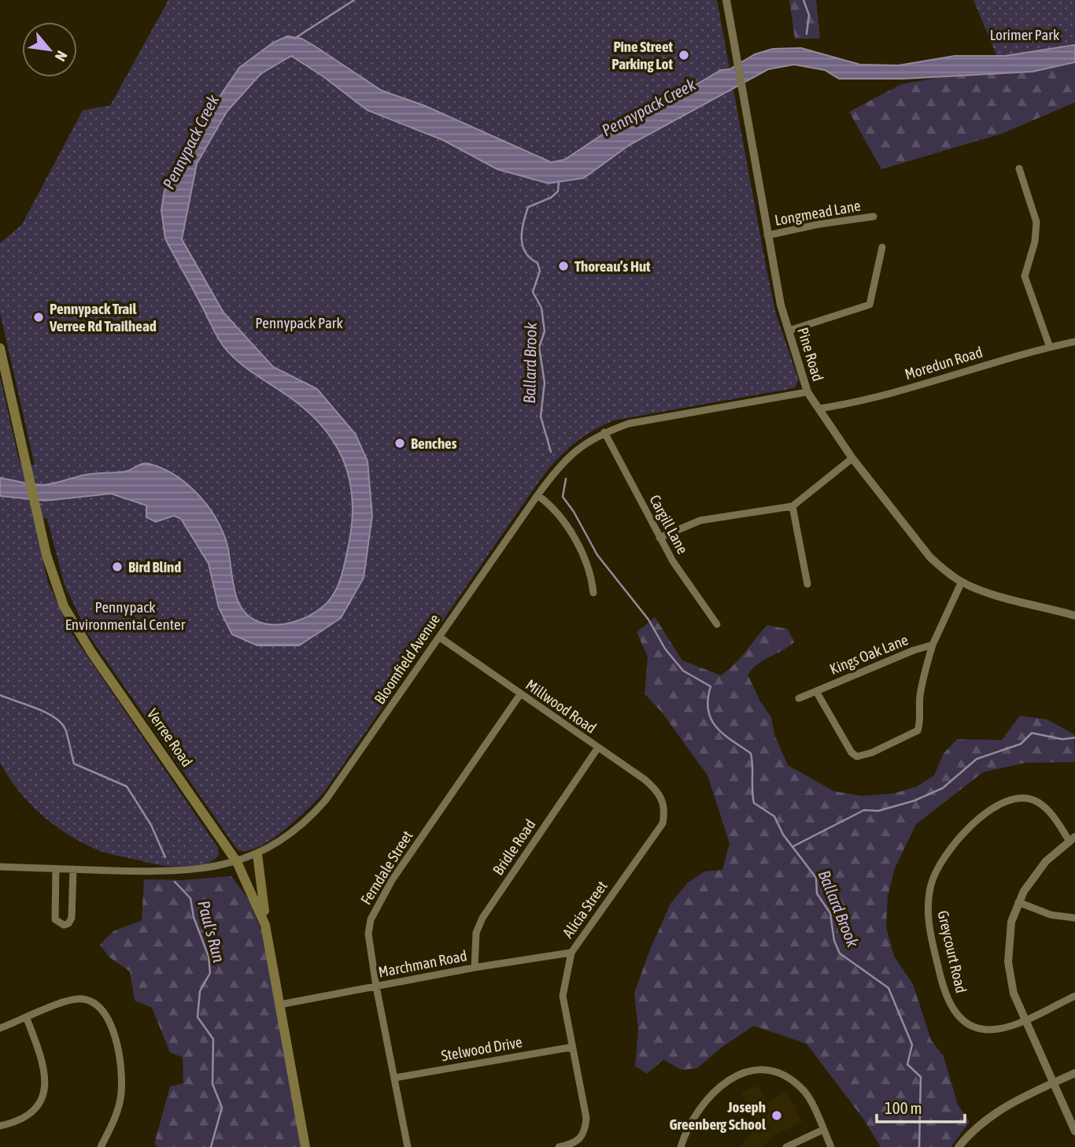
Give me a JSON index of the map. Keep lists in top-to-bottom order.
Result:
{
  "streets": {
    "main road": ["Verree Road"],
    "street": [
      "Longmead Lane",
      "Pine Road",
      "Moredun Road",
      "Cargill Lane",
      "Kings Oak Lane",
      "Bloomfield Avenue",
      "Millwood Road",
      "Bridle Road",
      "Ferndale Street",
      "Alicia Street",
      "Greycourt Road",
      "Marchman Road",
      "Stelwood Drive"
    ]
  },
  "crossings": [
    ["Longmead Lane", "Pine Road"],
    ["Pine Road", "Moredun Road"],
    ["Pine Road", "Kings Oak Lane"],
    ["Pine Road", "Bloomfield Avenue"],
    ["Cargill Lane", "Bloomfield Avenue"],
    ["Bloomfield Avenue", "Millwood Road"],
    ["Bloomfield Avenue", "Verree Road"],
    ["Millwood Road", "Bridle Road"],
    ["Millwood Road", "Ferndale Street"],
    ["Millwood Road", "Alicia Street"],
    ["Verree Road", "Marchman Road"],
    ["Bridle Road", "Marchman Road"],
    ["Ferndale Street", "Marchman Road"],
    ["Ferndale Street", "Stelwood Drive"],
    ["Alicia Street", "Marchman Road"],
    ["Alicia Street", "Stelwood Drive"]
  ],
  "water": ["Pennypack Creek", "Ballard Brook", "Paul's Run"],
  "parks": ["Lorimer Park", "Pennypack Park", "Pennypack Environmental Center"],
  "places": [
    "Pine Street Parking Lot",
    "Thoreau’s Hut",
    "Pennypack Trail Verree Rd Trailhead",
    "Benches",
    "Bird Blind",
    "Joseph Greenberg School"
  ],
  "scale_bar": "100 m",
  "north": "bottom right"
}
